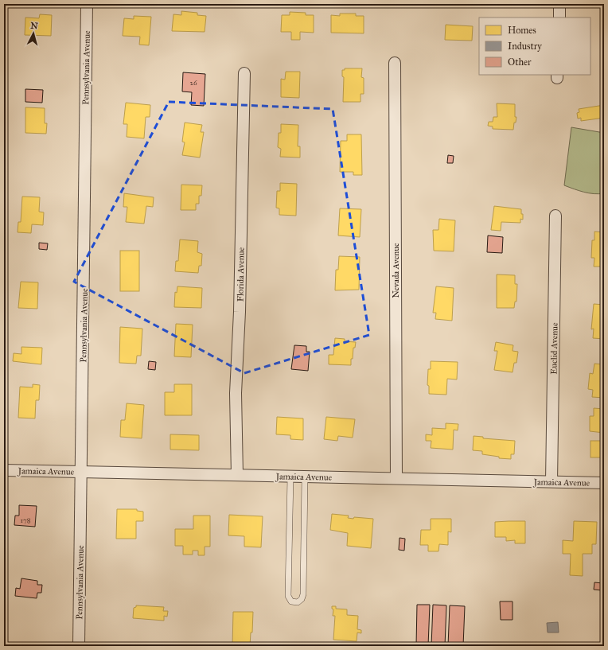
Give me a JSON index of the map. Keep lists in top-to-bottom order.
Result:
{
  "streets": {
    "street": [
      "Pennsylvania Avenue",
      "Nevada Avenue",
      "Florida Avenue",
      "Euclid Avenue",
      "Jamaica Avenue"
    ]
  },
  "crossings": [
    ["Pennsylvania Avenue", "Jamaica Avenue"],
    ["Nevada Avenue", "Jamaica Avenue"],
    ["Florida Avenue", "Jamaica Avenue"],
    ["Euclid Avenue", "Jamaica Avenue"]
  ],
  "house_numbers": ["26", "178"],
  "legend": ["Homes", "Industry", "Other"],
  "north": "top"
}
